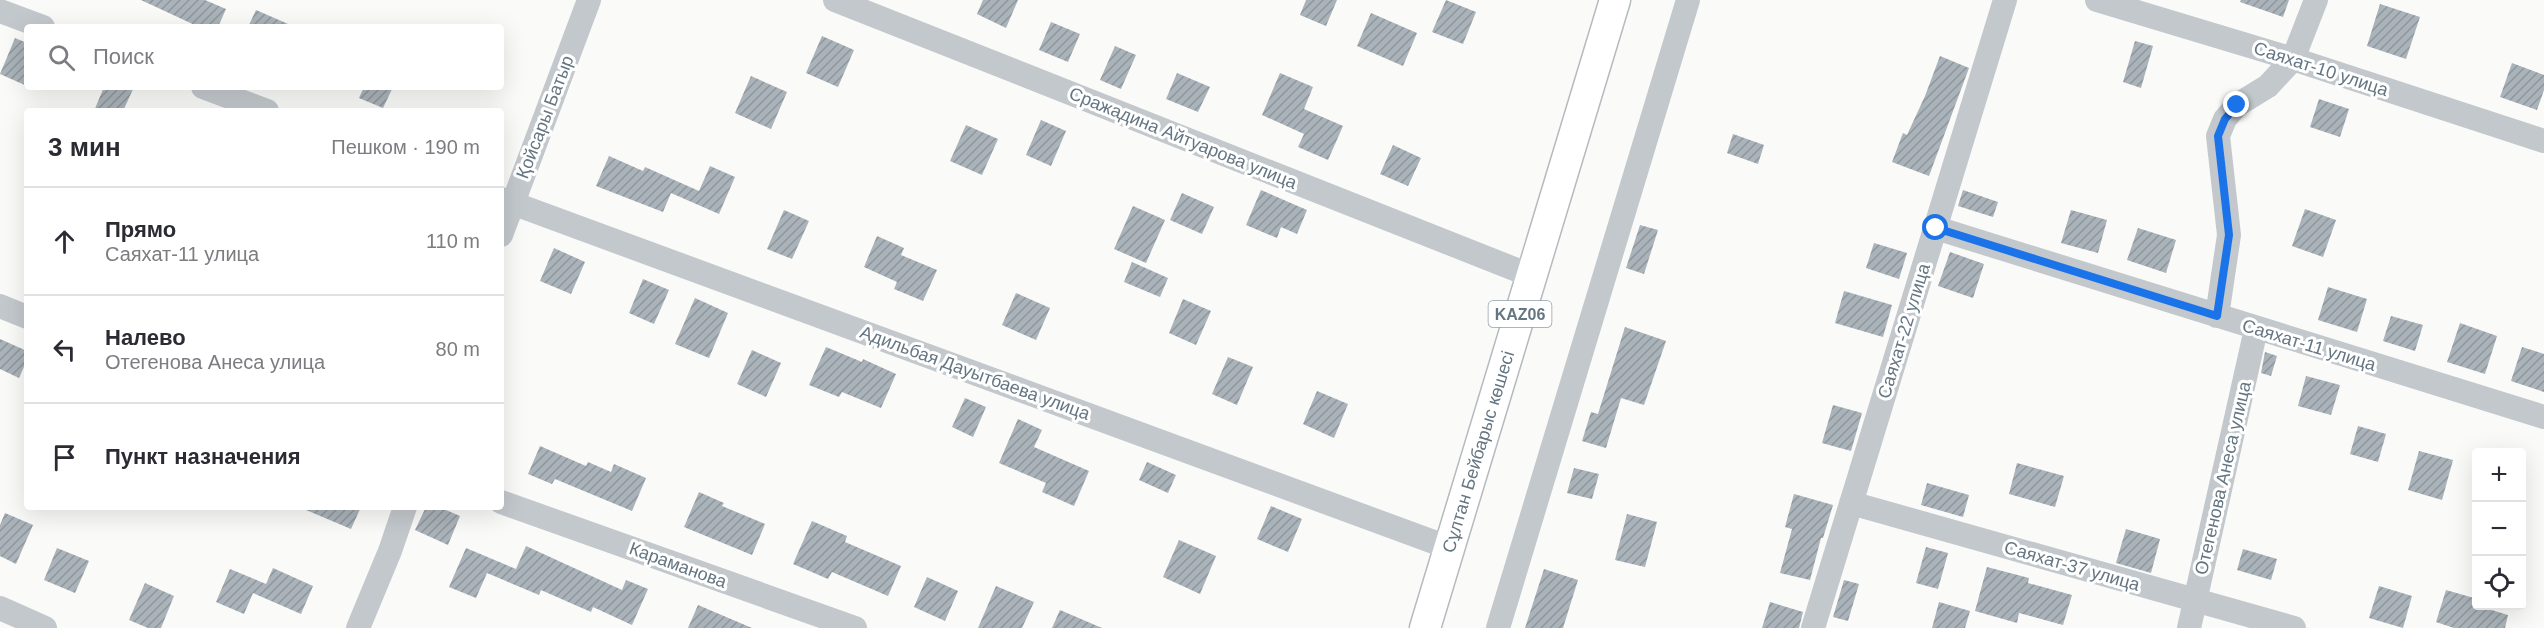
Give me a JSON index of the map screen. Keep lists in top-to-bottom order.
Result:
{
  "streets": {
    "main road": ["KAZ06", "Сұлтан Бейбарыс көшесі"],
    "street": [
      "Саяхат-10 улица",
      "Қойсары Батыр",
      "Сражадина Айтуарова улица",
      "Саяхат-22 улица",
      "Саяхат-11 улица",
      "Адильбая Дауытбаева улица",
      "Отегенова Анеса улица",
      "Караманова",
      "Саяхат-37 улица"
    ]
  },
  "crossings": [
    ["Қойсары Батыр", "Адильбая Дауытбаева улица"],
    ["Сражадина Айтуарова улица", "Сұлтан Бейбарыс көшесі"],
    ["Саяхат-22 улица", "Саяхат-11 улица"],
    ["Саяхат-22 улица", "Саяхат-37 улица"],
    ["Саяхат-11 улица", "Отегенова Анеса улица"],
    ["Адильбая Дауытбаева улица", "Сұлтан Бейбарыс көшесі"],
    ["Отегенова Анеса улица", "Саяхат-37 улица"]
  ],
  "page": {
    "search": "Поиск",
    "heading": ["3 мин", "Пешком · 190 m"],
    "list": [
      ["Прямо", "Саяхат-11 улица", "110 m"],
      ["Налево", "Отегенова Анеса улица", "80 m"],
      "Пункт назначения"
    ],
    "map_buttons": ["+", "−"]
  }
}
